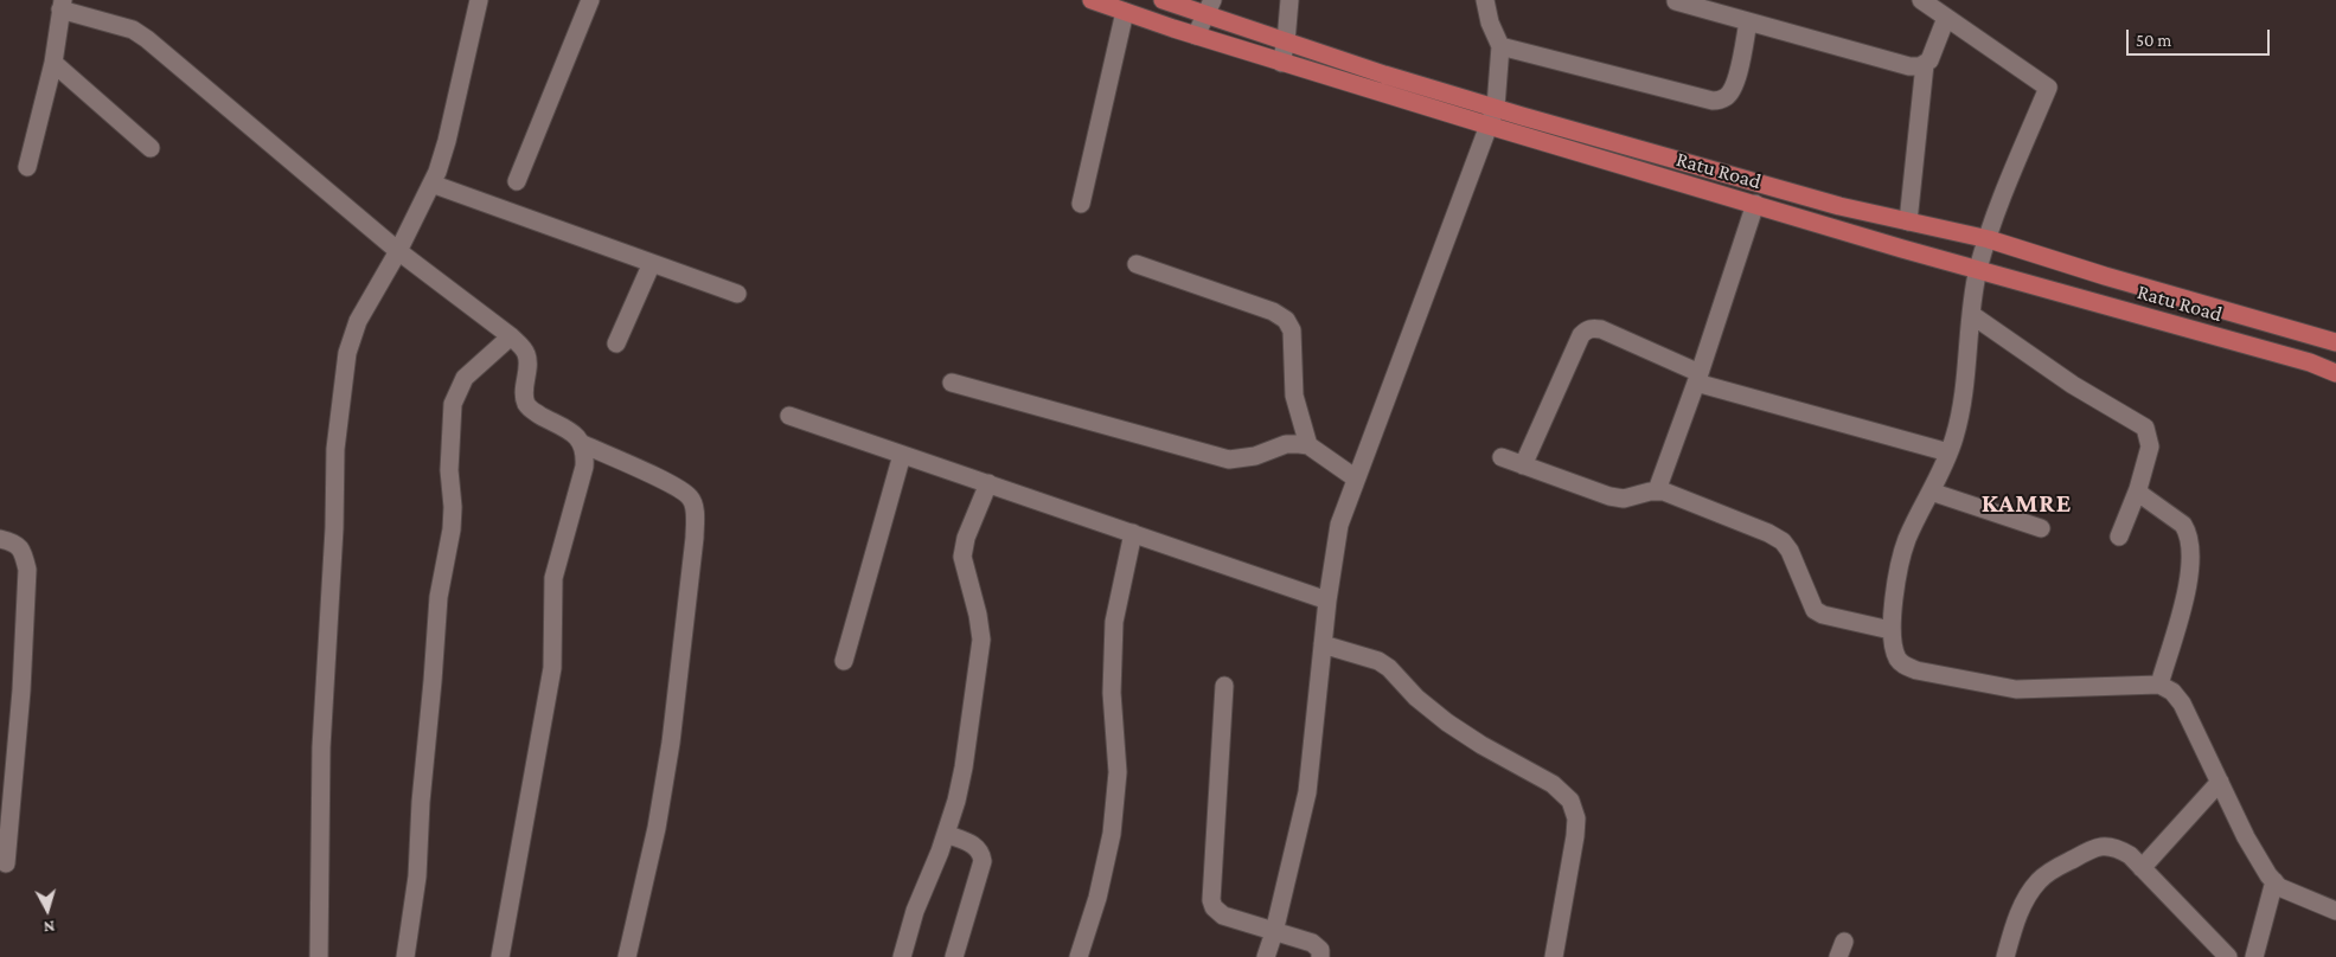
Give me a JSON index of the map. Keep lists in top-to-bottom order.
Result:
{
  "streets": {
    "main road": ["Ratu Road"]
  },
  "districts": ["KAMRE"],
  "scale_bar": "50 m",
  "north": "bottom"
}
